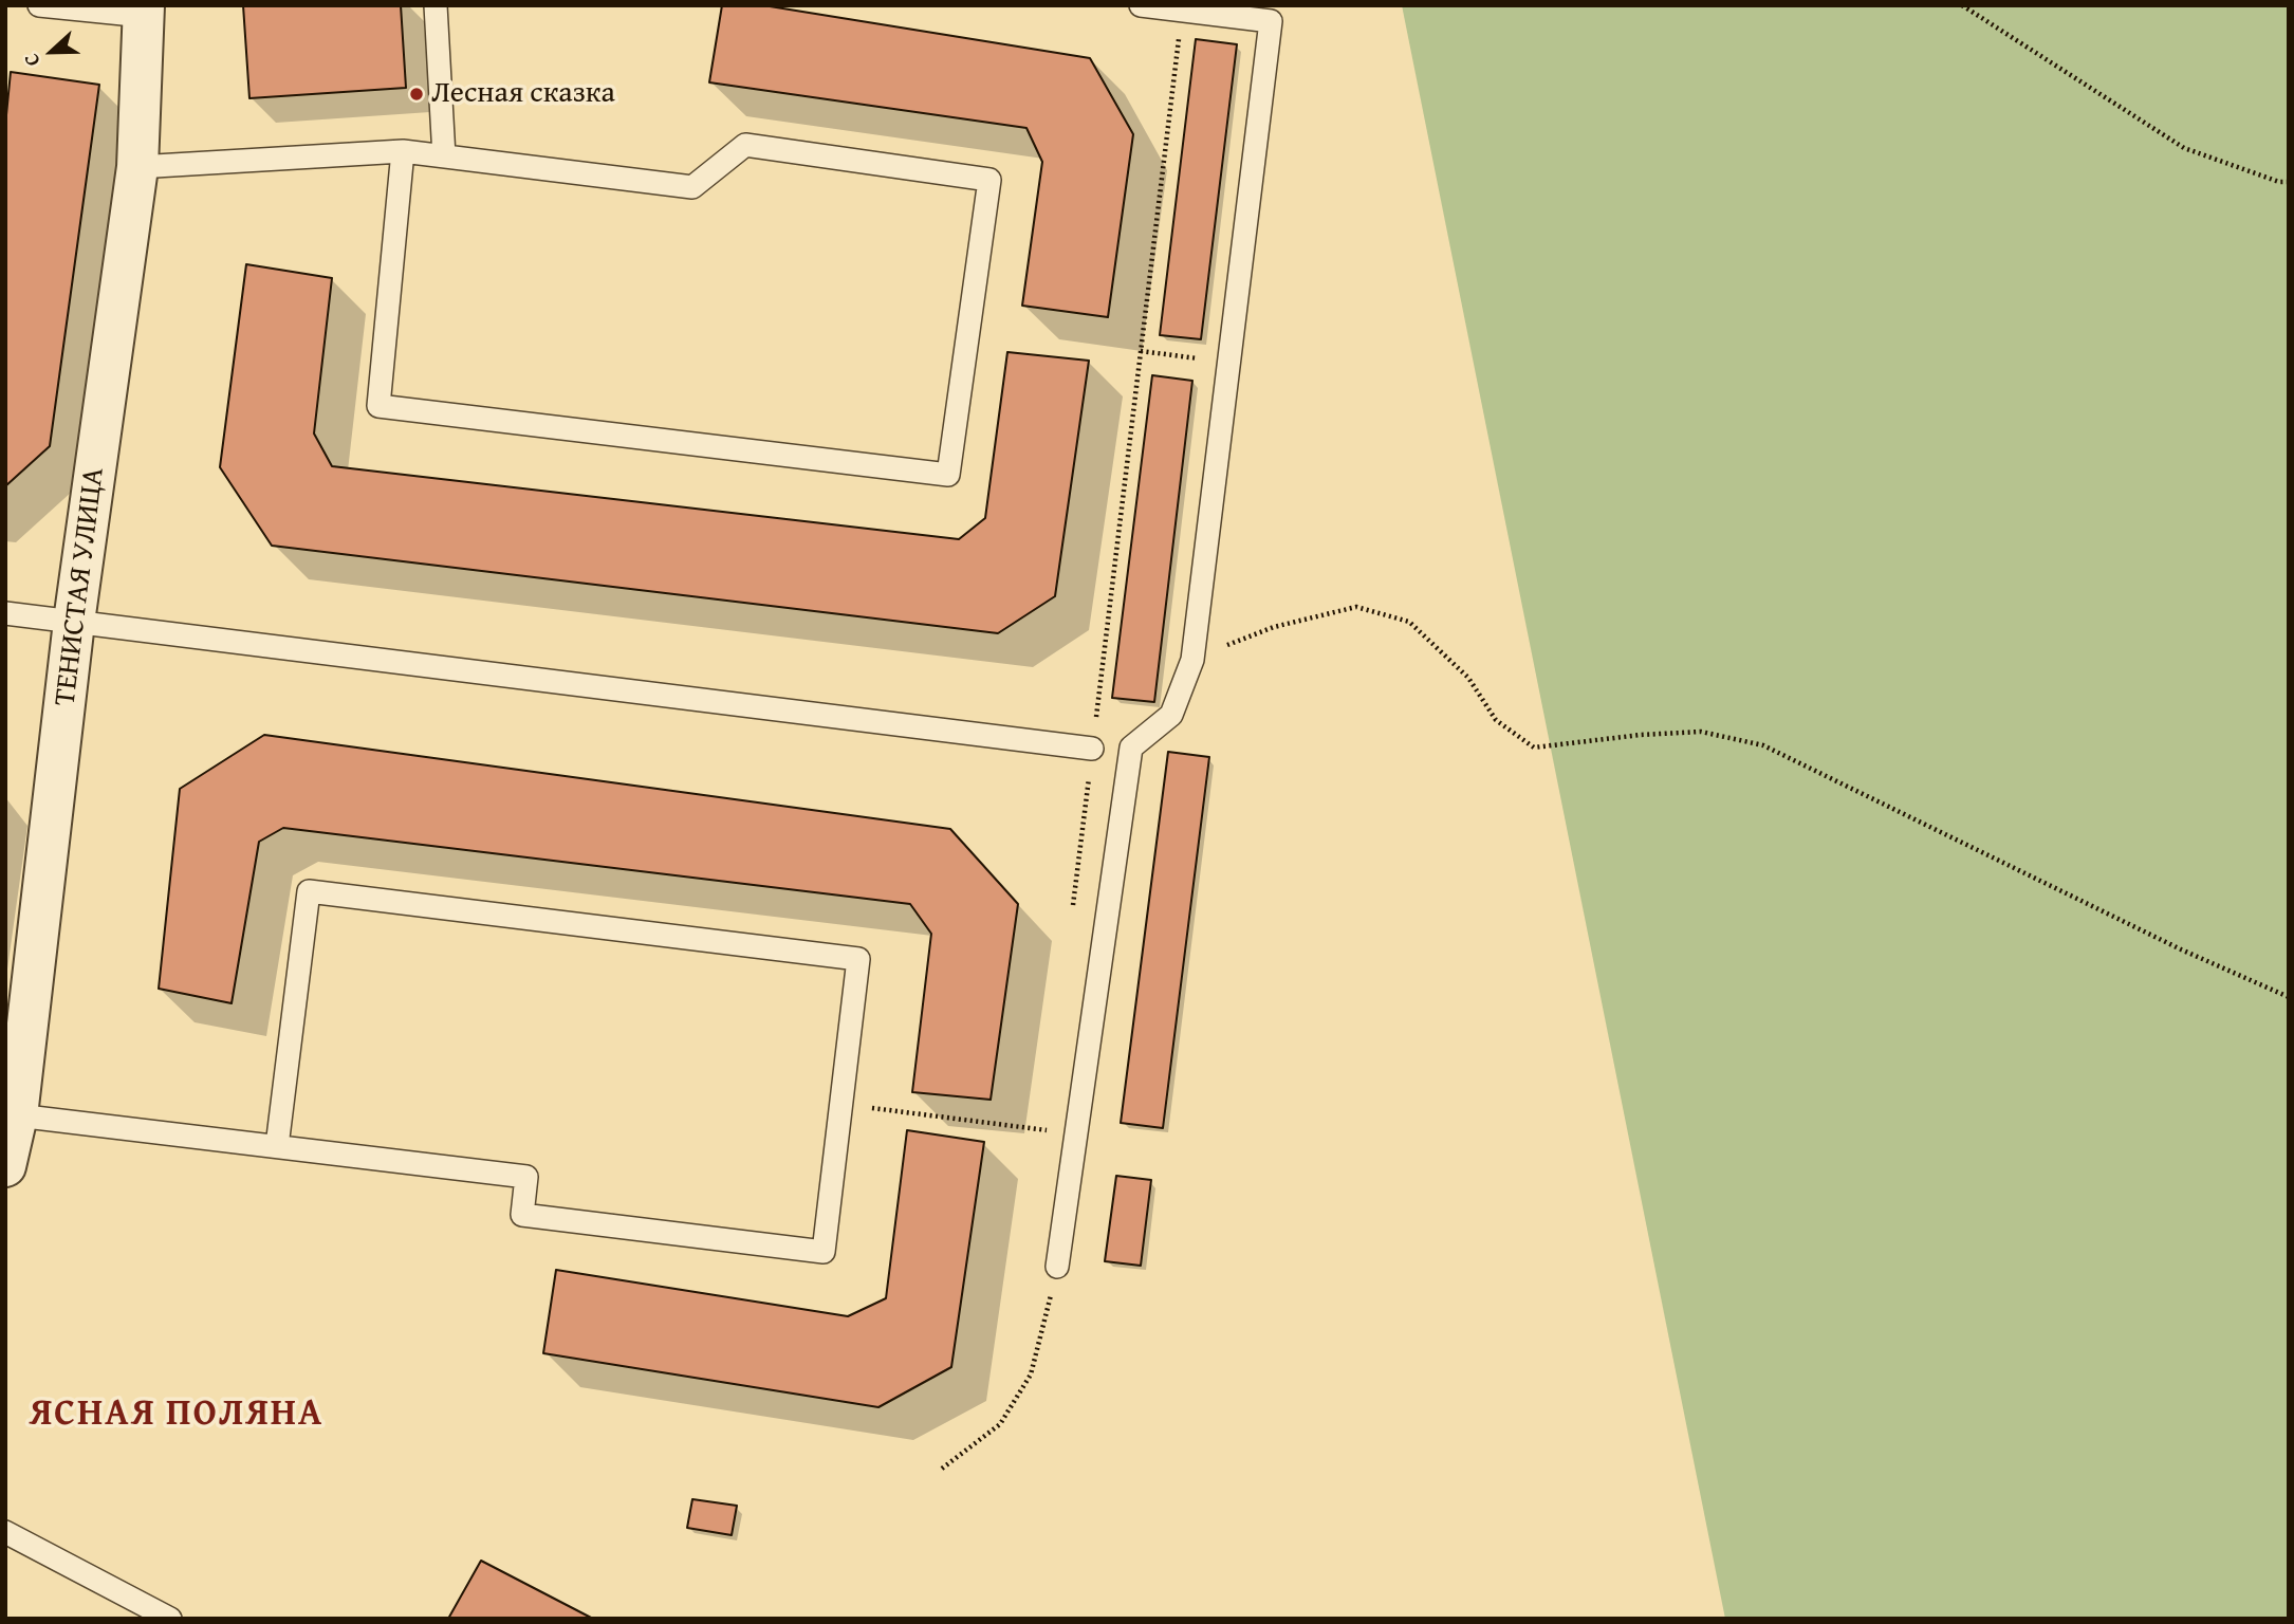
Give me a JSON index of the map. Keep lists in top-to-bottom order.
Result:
{
  "streets": {
    "street": ["ТЕНИСТАЯ УЛИЦА"]
  },
  "districts": ["ЯСНАЯ ПОЛЯНА"],
  "places": ["Лесная сказка"],
  "north": "left"
}
